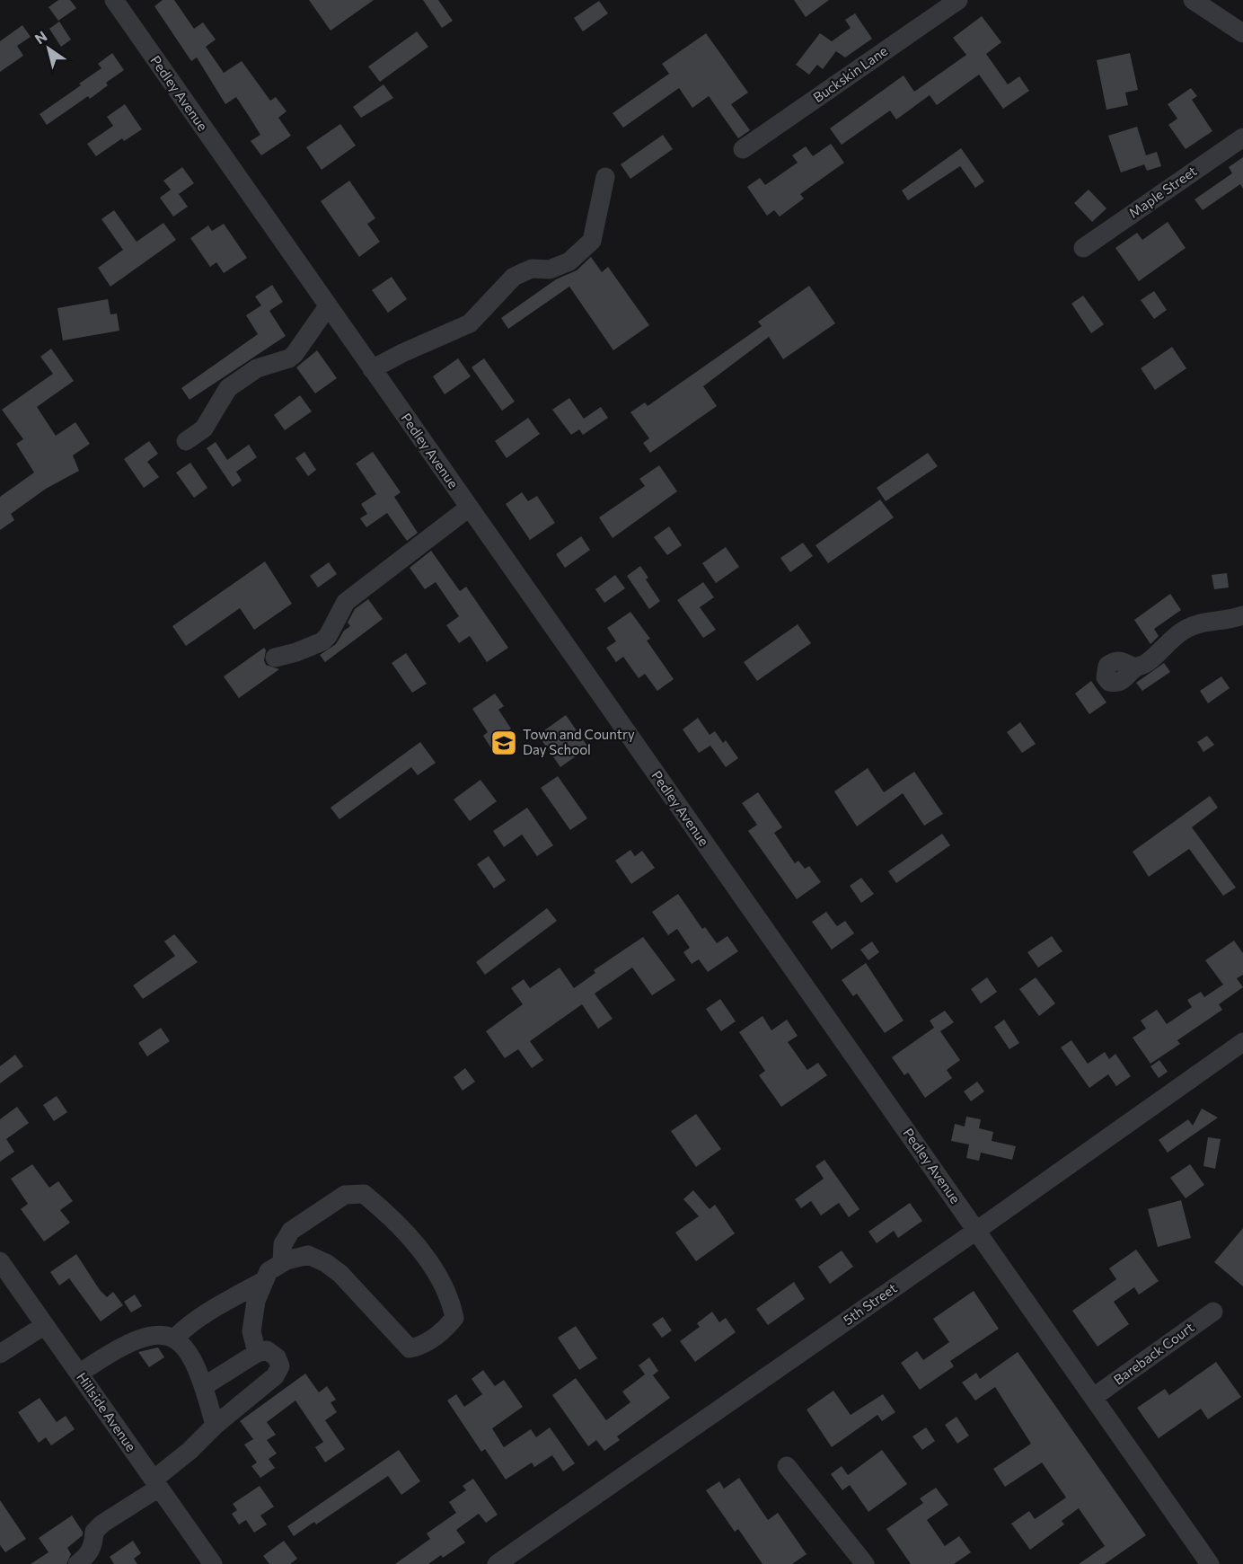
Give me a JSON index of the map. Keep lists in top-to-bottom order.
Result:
{
  "streets": {
    "street": [
      "Buckskin Lane",
      "Pedley Avenue",
      "Maple Street",
      "5th Street",
      "Bareback Court",
      "Hillside Avenue"
    ]
  },
  "crossings": [
    ["Pedley Avenue", "5th Street"],
    ["Pedley Avenue", "Bareback Court"]
  ],
  "places": {
    "school or university": ["Town and Country Day School"]
  },
  "north": "top left"
}
